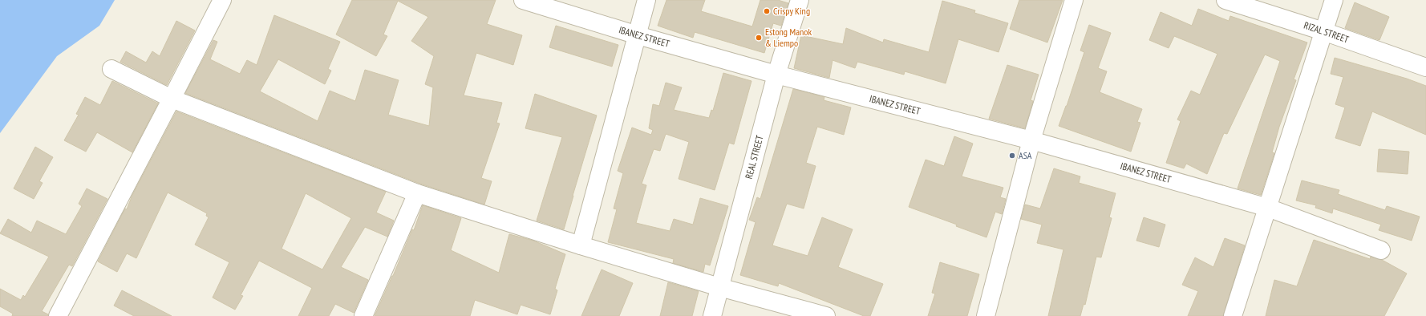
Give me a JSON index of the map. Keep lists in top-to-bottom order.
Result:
{
  "streets": {
    "street": ["RIZAL STREET", "IBANEZ STREET", "REAL STREET"]
  },
  "crossings": [
    ["IBANEZ STREET", "REAL STREET"]
  ],
  "places": ["Crispy King", "Estong Manok & Liempo", "ASA"]
}
